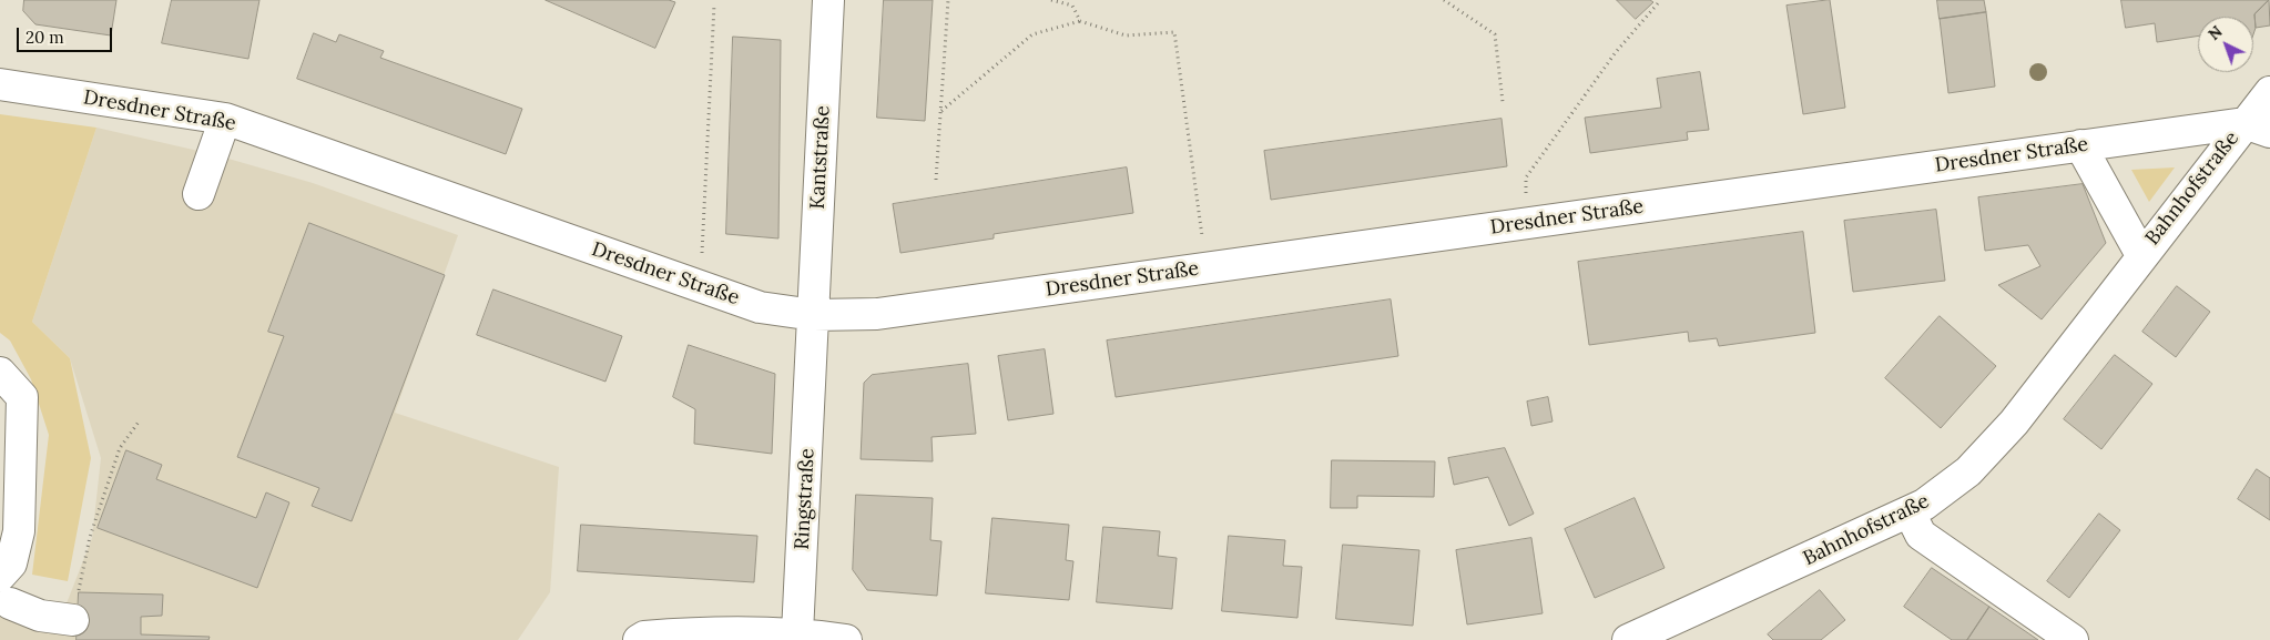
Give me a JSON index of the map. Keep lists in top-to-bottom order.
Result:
{
  "streets": {
    "street": [
      "Dresdner Straße",
      "Kantstraße",
      "Bahnhofstraße",
      "Ringstraße"
    ]
  },
  "crossings": [
    ["Dresdner Straße", "Kantstraße"],
    ["Dresdner Straße", "Bahnhofstraße"],
    ["Dresdner Straße", "Ringstraße"],
    ["Kantstraße", "Ringstraße"]
  ],
  "scale_bar": "20 m",
  "north": "top left"
}
